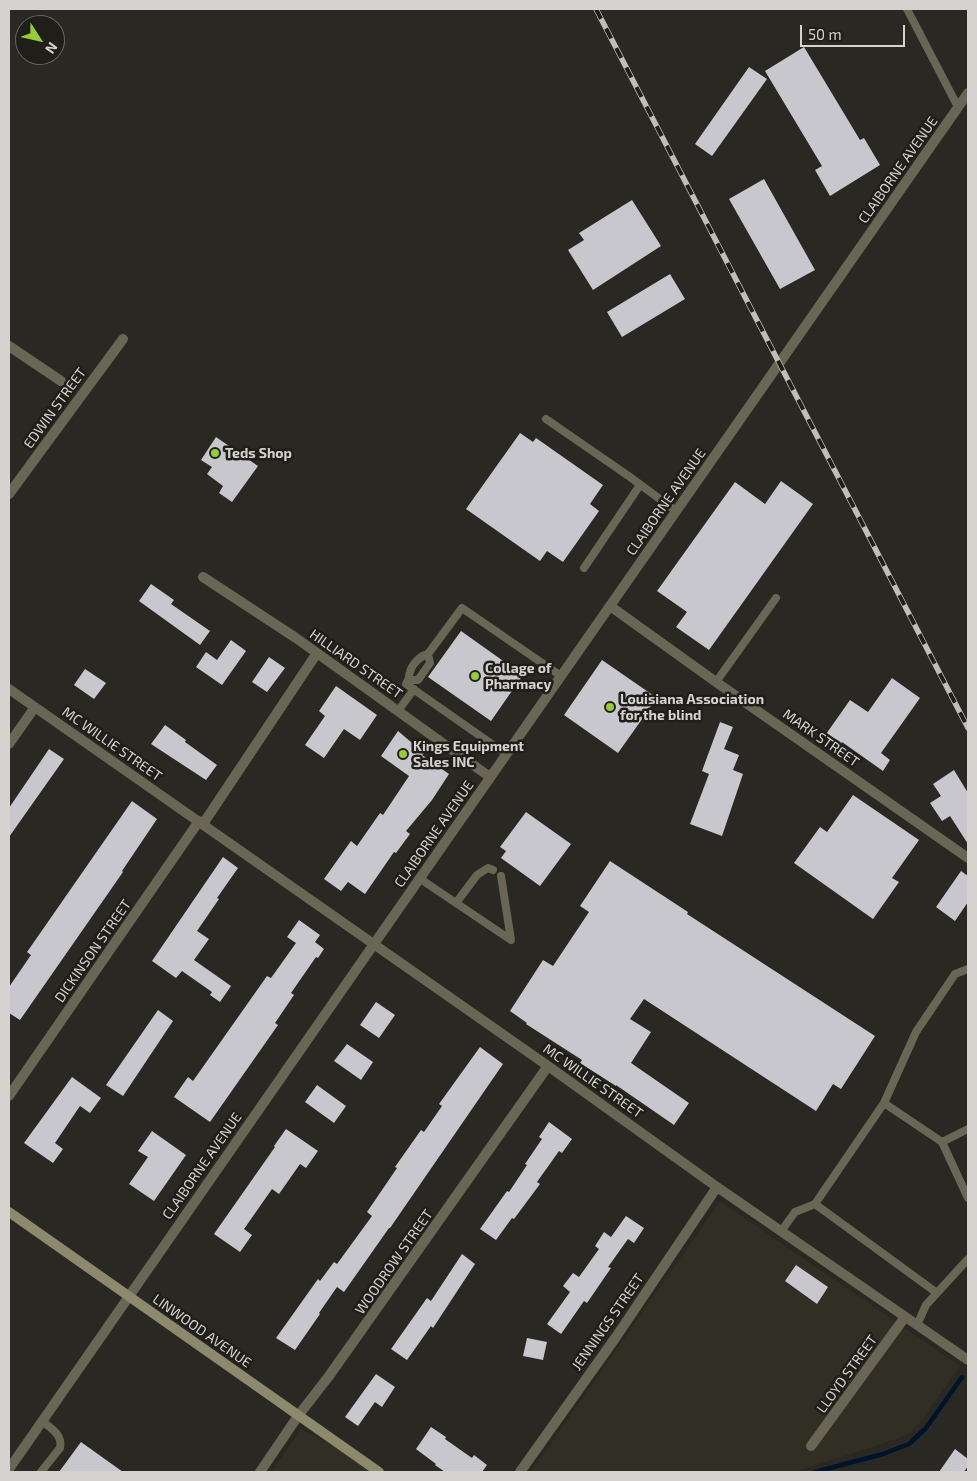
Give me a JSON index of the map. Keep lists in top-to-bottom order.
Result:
{
  "streets": {
    "main road": ["LINWOOD AVENUE"],
    "street": [
      "CLAIBORNE AVENUE",
      "EDWIN STREET",
      "HILLIARD STREET",
      "MARK STREET",
      "MC WILLIE STREET",
      "DICKINSON STREET",
      "WOODROW STREET",
      "JENNINGS STREET",
      "LLOYD STREET"
    ]
  },
  "crossings": [
    ["CLAIBORNE AVENUE", "HILLIARD STREET"],
    ["CLAIBORNE AVENUE", "MARK STREET"],
    ["CLAIBORNE AVENUE", "MC WILLIE STREET"],
    ["CLAIBORNE AVENUE", "LINWOOD AVENUE"],
    ["HILLIARD STREET", "DICKINSON STREET"],
    ["MC WILLIE STREET", "DICKINSON STREET"],
    ["MC WILLIE STREET", "WOODROW STREET"],
    ["MC WILLIE STREET", "JENNINGS STREET"],
    ["MC WILLIE STREET", "LLOYD STREET"],
    ["WOODROW STREET", "LINWOOD AVENUE"]
  ],
  "places": [
    "Teds Shop",
    "Collage of Pharmacy",
    "Louisiana Association for the blind",
    "Kings Equipment Sales INC"
  ],
  "scale_bar": "50 m",
  "north": "bottom right"
}
